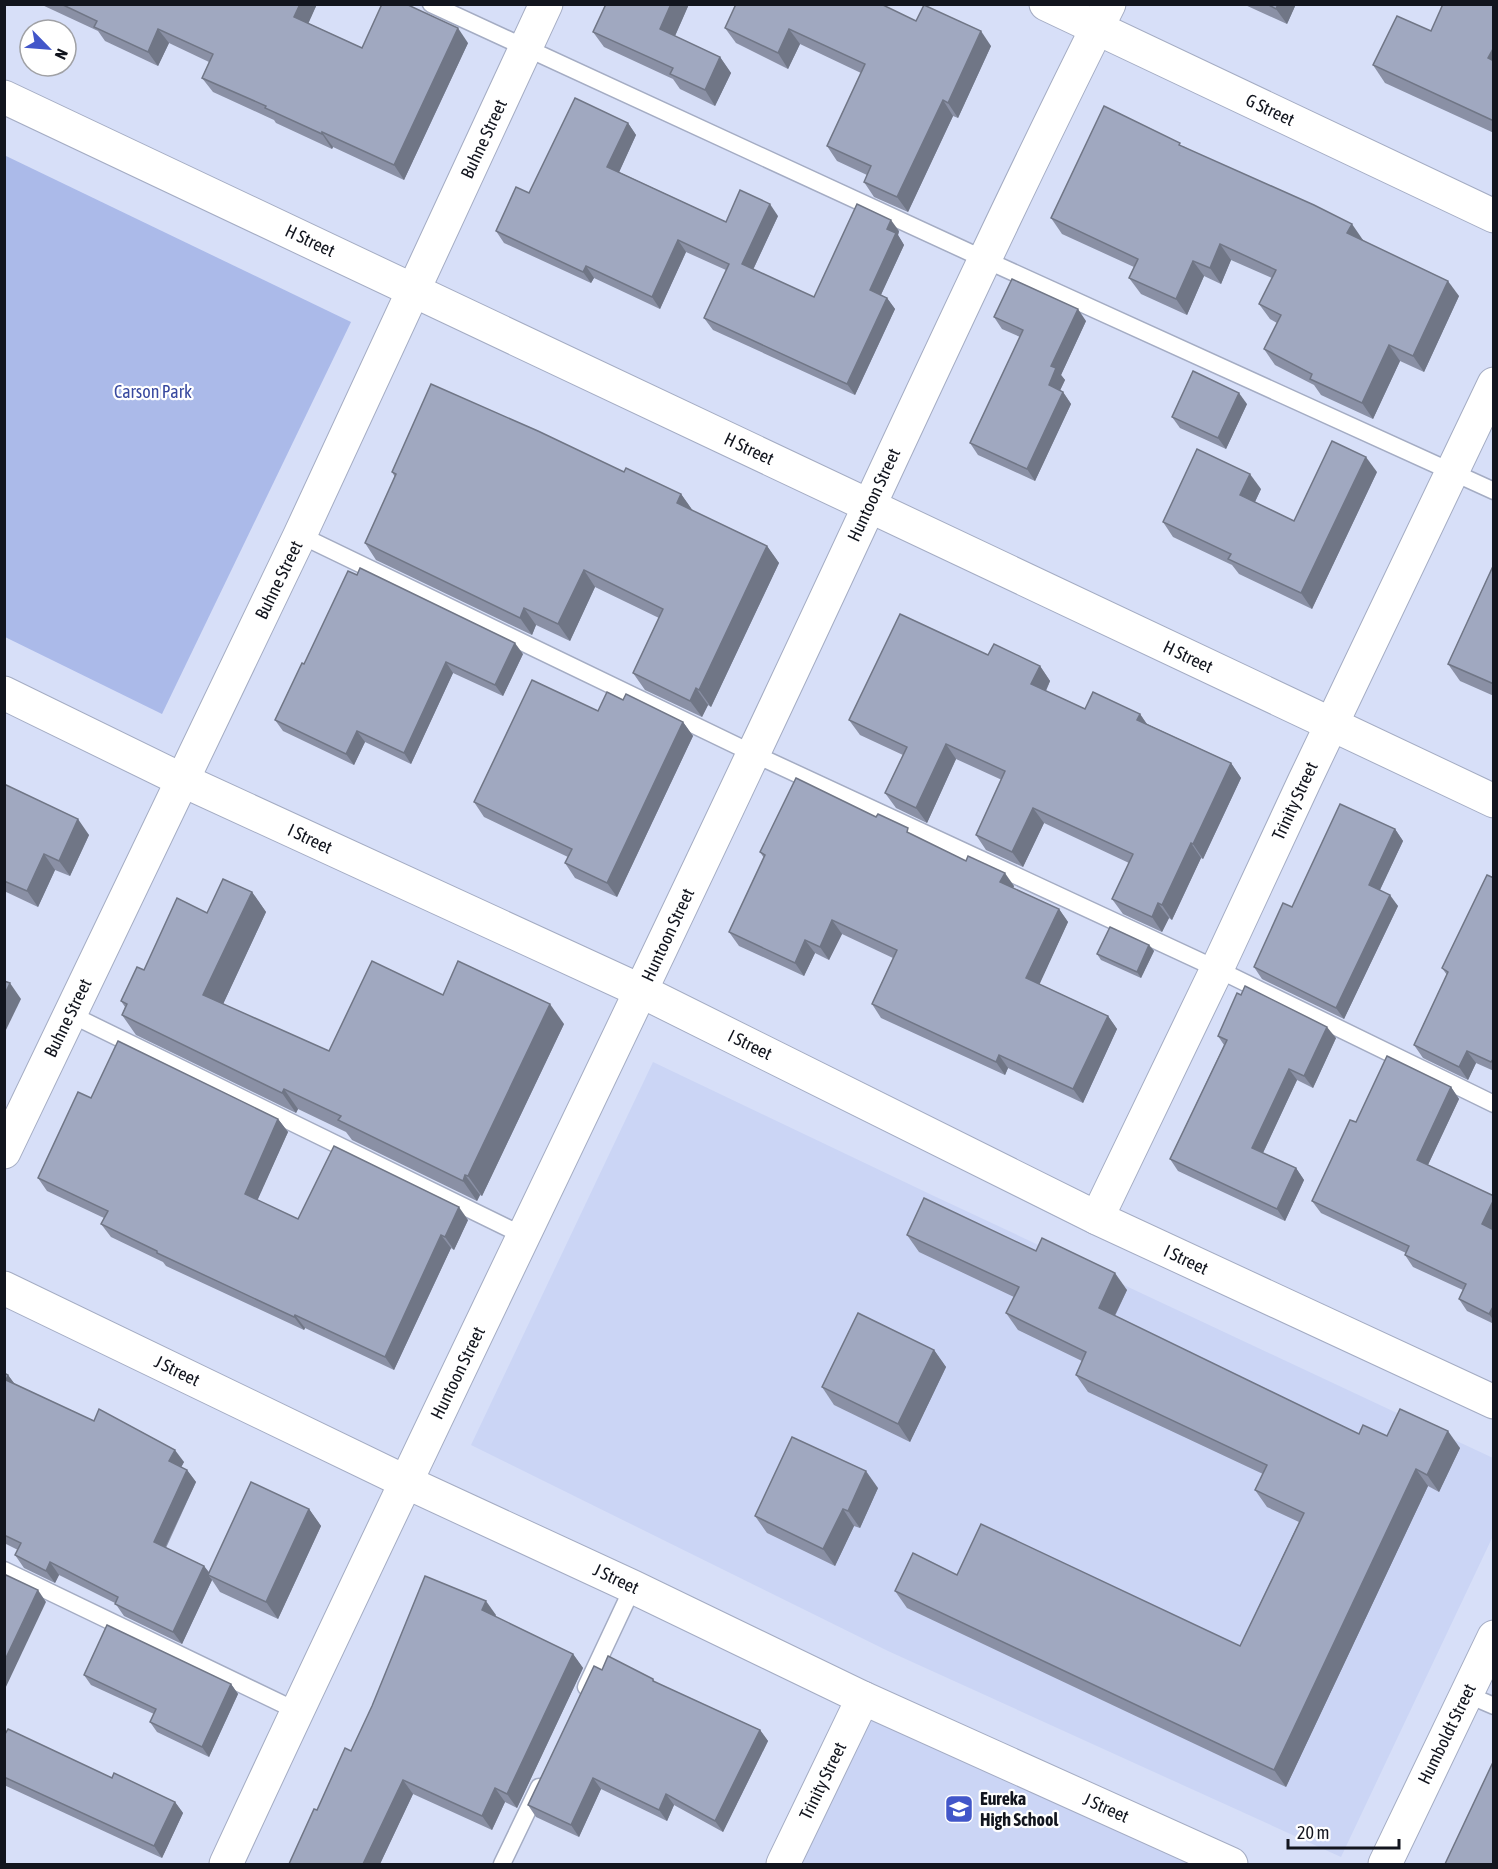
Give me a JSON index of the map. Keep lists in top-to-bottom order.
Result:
{
  "streets": {
    "street": [
      "G Street",
      "Buhne Street",
      "H Street",
      "Huntoon Street",
      "Trinity Street",
      "I Street",
      "J Street",
      "Humboldt Street"
    ]
  },
  "crossings": [
    ["G Street", "Huntoon Street"],
    ["Buhne Street", "H Street"],
    ["Buhne Street", "I Street"],
    ["H Street", "Huntoon Street"],
    ["H Street", "Trinity Street"],
    ["Huntoon Street", "I Street"],
    ["Huntoon Street", "J Street"],
    ["Trinity Street", "I Street"],
    ["Trinity Street", "J Street"]
  ],
  "parks": ["Carson Park"],
  "places": {
    "school or university": ["Eureka High School"]
  },
  "scale_bar": "20 m",
  "north": "bottom right"
}
